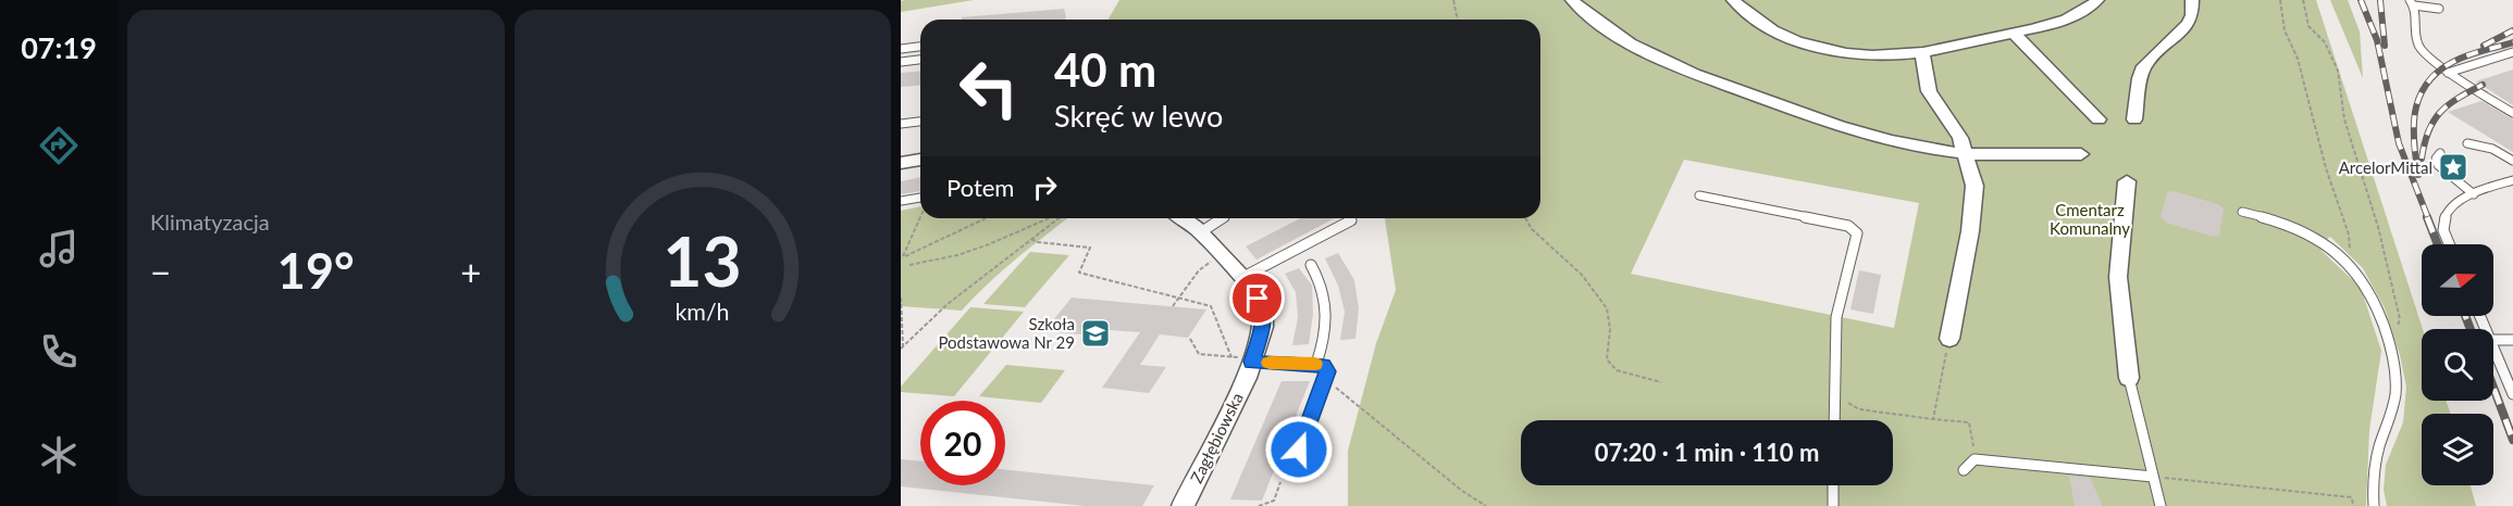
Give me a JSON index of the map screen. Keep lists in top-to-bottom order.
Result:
{
  "streets": {
    "street": ["Zagłębiowska"]
  },
  "parks": ["Cmentarz Komunalny"],
  "places": {
    "place": ["ArcelorMittal"],
    "school or university": ["Szkoła Podstawowa Nr 29"]
  },
  "north": "right",
  "page": {
    "tabs": "07:19",
    "tile": "Klimatyzacja",
    "turn": ["40 m", "Skręć w lewo"],
    "then": "Potem",
    "heat": ["−", "19°", "+"],
    "limit": "20",
    "trip": "07:20 · 1 min · 110 m",
    "gauge": ["13", "km/h"]
  }
}
